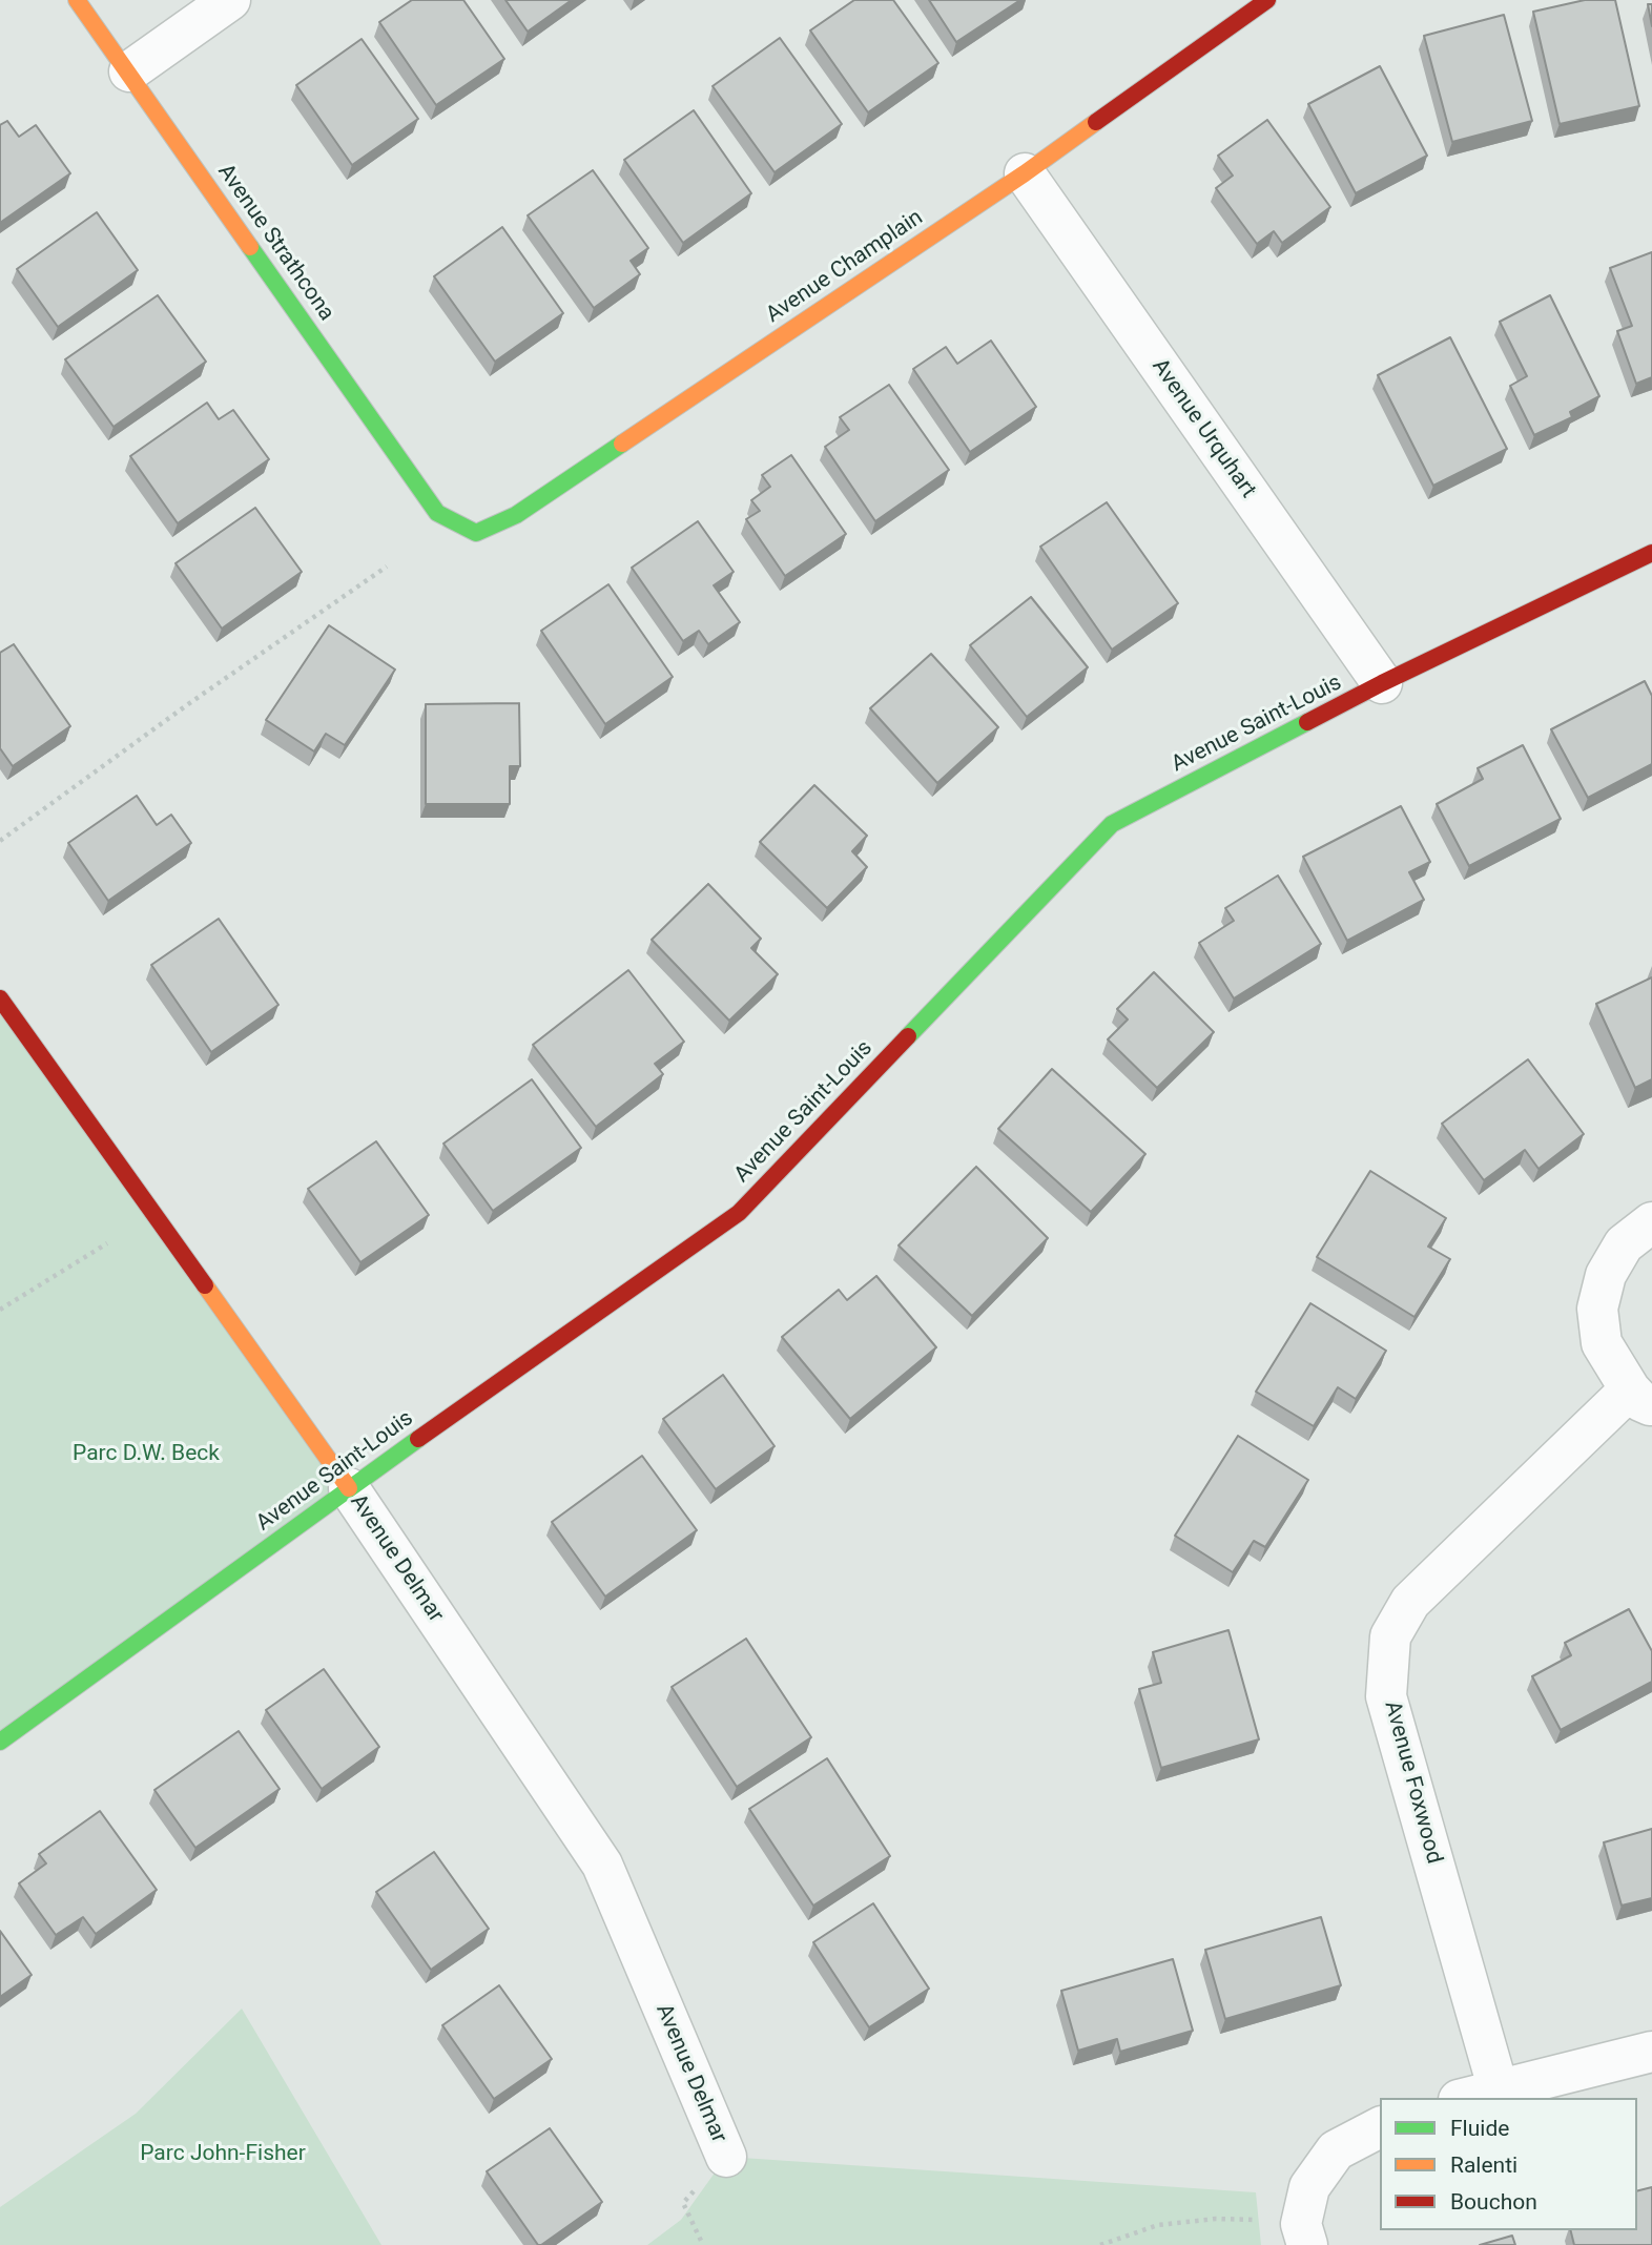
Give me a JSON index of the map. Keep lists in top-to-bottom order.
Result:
{
  "streets": {
    "street": [
      "Avenue Strathcona",
      "Avenue Champlain",
      "Avenue Urquhart",
      "Avenue Saint-Louis",
      "Avenue Delmar",
      "Avenue Foxwood"
    ]
  },
  "crossings": [
    ["Avenue Strathcona", "Avenue Champlain"],
    ["Avenue Champlain", "Avenue Urquhart"],
    ["Avenue Urquhart", "Avenue Saint-Louis"],
    ["Avenue Saint-Louis", "Avenue Delmar"]
  ],
  "parks": ["Parc D.W. Beck", "Parc John-Fisher"],
  "legend": ["Fluide", "Ralenti", "Bouchon"]
}
